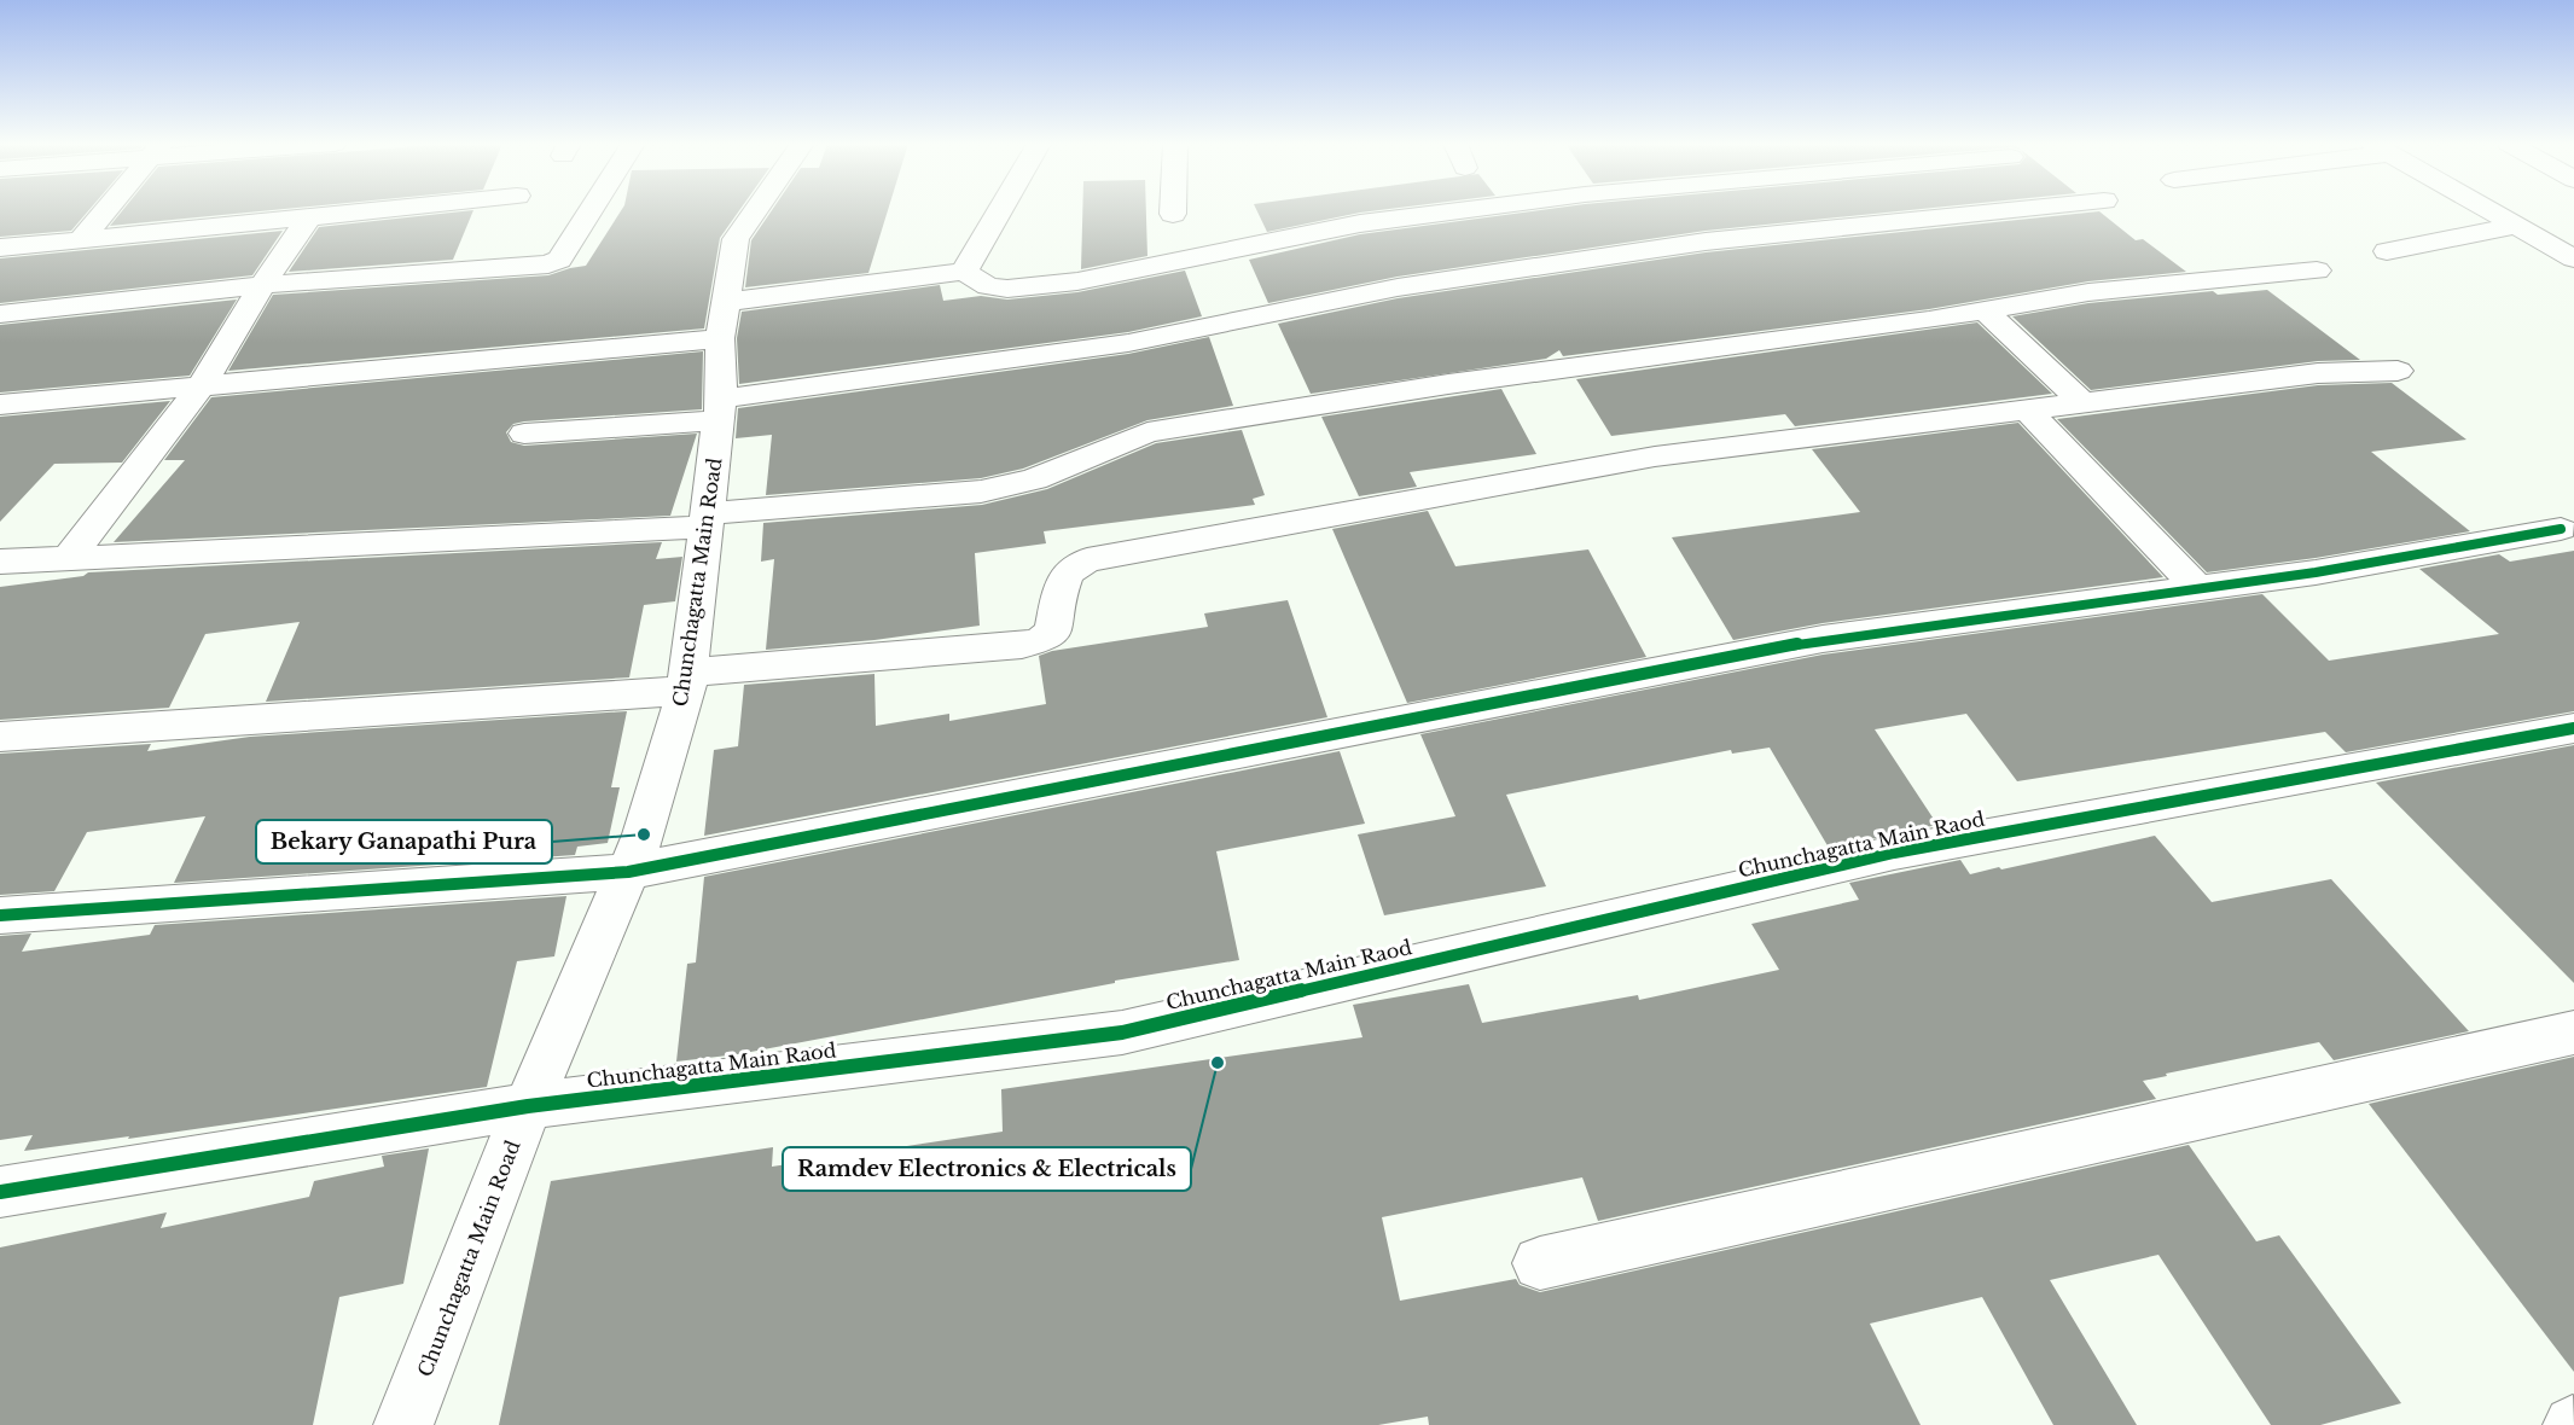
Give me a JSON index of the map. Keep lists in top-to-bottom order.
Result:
{
  "streets": {
    "street": ["Chunchagatta Main Road", "Chunchagatta Main Raod"]
  },
  "crossings": [
    ["Chunchagatta Main Road", "Chunchagatta Main Raod"]
  ],
  "places": ["Bekary Ganapathi Pura", "Ramdev Electronics & Electricals"]
}
